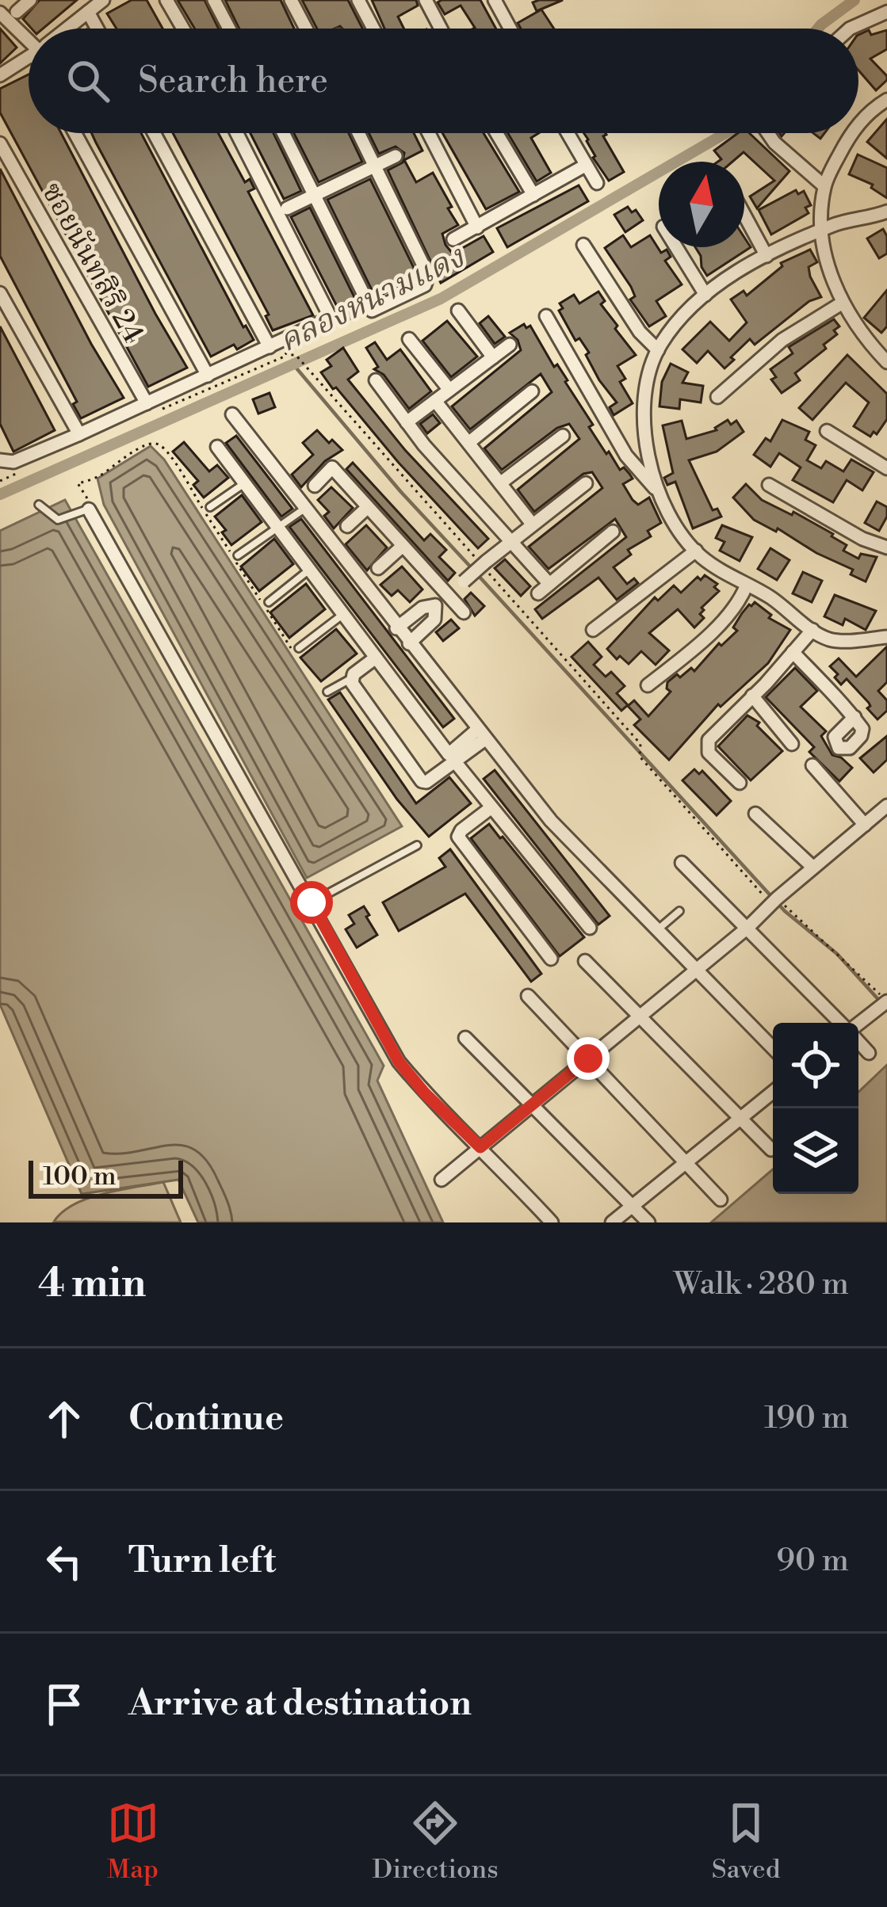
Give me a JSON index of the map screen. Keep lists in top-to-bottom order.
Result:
{
  "streets": {
    "street": ["ซอยนันทสิริ 24"]
  },
  "water": ["คลองหนามแดง"],
  "scale_bar": "100 m",
  "north": "top",
  "page": {
    "search": "Search here",
    "scale": "100 m",
    "heading": ["4 min", "Walk · 280 m"],
    "list": [
      ["Continue", "190 m"],
      ["Turn left", "90 m"],
      "Arrive at destination"
    ],
    "nav": ["Map", "Directions", "Saved"]
  }
}
